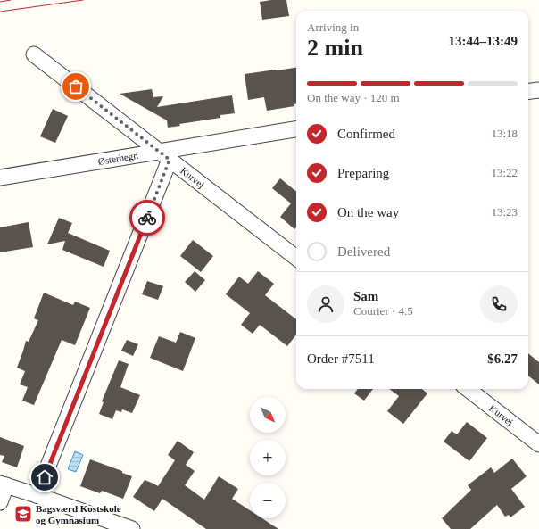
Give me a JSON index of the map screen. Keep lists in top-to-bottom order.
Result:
{
  "streets": {
    "street": ["Østerhegn", "Kurvej"]
  },
  "crossings": [
    ["Østerhegn", "Kurvej"]
  ],
  "places": {
    "school or university": ["Bagsværd Kostskole og Gymnasium"]
  },
  "north": "bottom right",
  "page": {
    "heading": ["2 min", "Arriving in", "13:44–13:49"],
    "panel": [
      "Sam",
      "Courier · 4.5",
      "Order #7511",
      "$6.27"
    ],
    "bar": "On the way · 120 m",
    "list": [
      ["Confirmed", "13:18"],
      ["Preparing", "13:22"],
      ["On the way", "13:23"],
      "Delivered"
    ],
    "map_buttons": ["+", "−"]
  }
}
